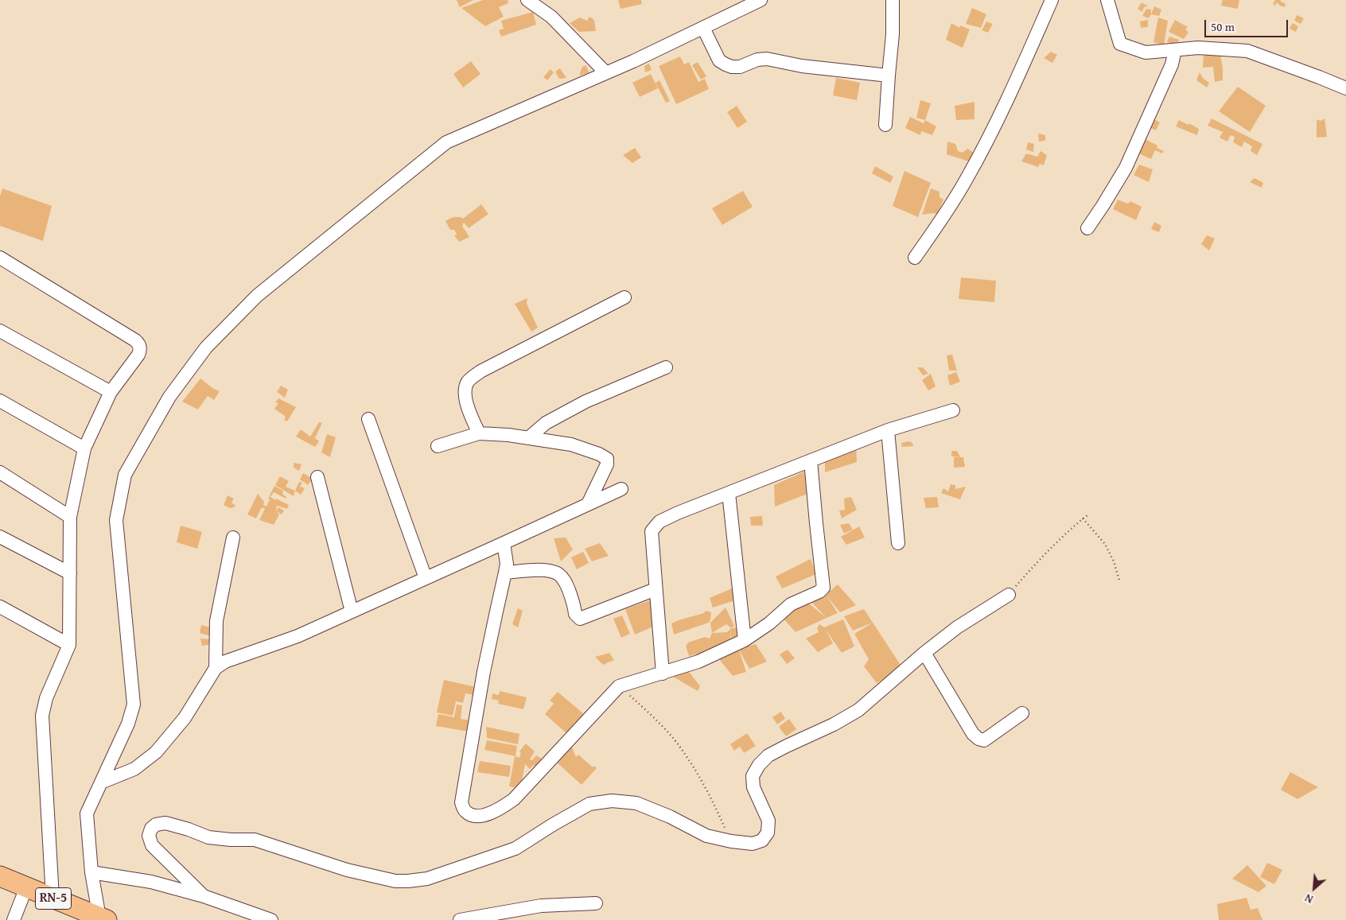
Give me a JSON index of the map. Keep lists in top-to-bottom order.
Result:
{
  "streets": {
    "main road": ["RN-5"]
  },
  "scale_bar": "50 m",
  "north": "bottom left"
}
